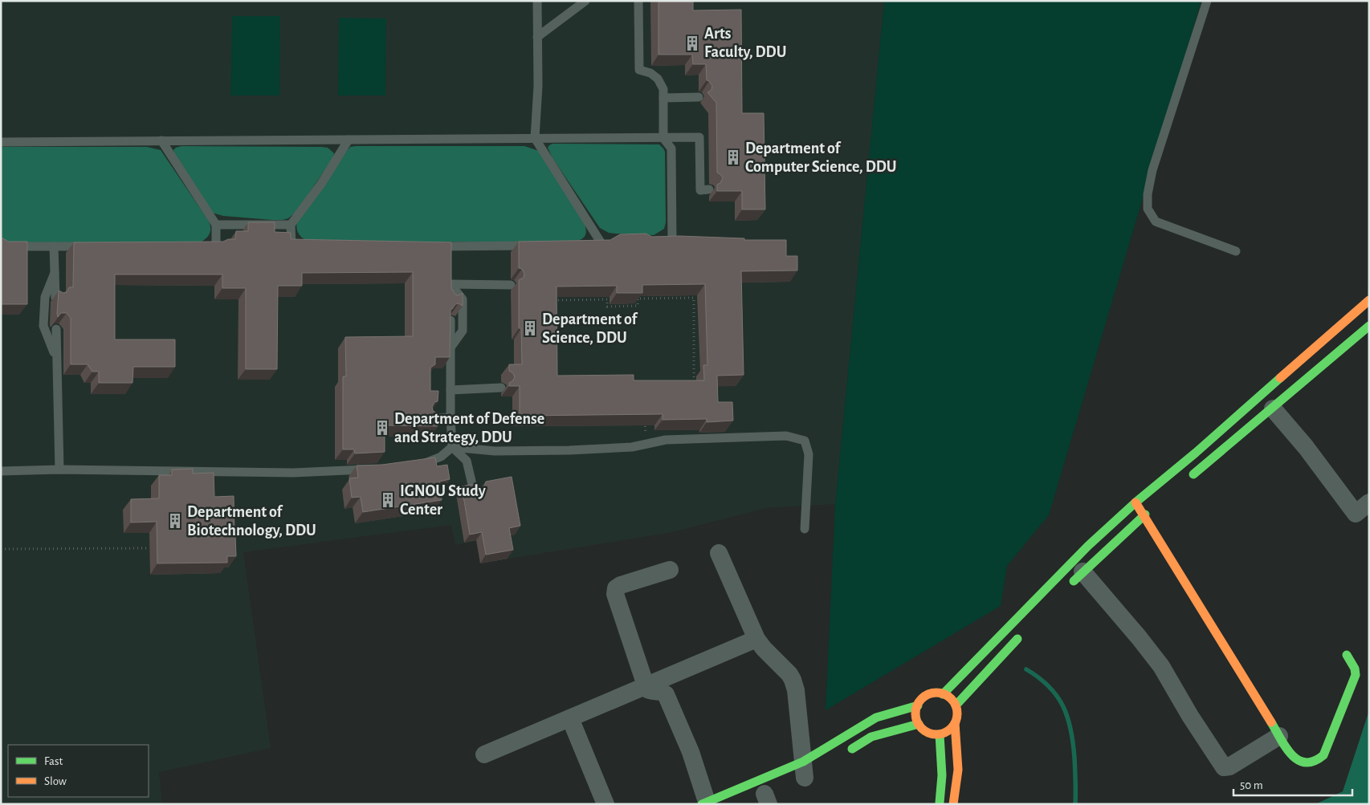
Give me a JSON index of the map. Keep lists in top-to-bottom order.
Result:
{
  "places": {
    "building": [
      "Arts Faculty, DDU",
      "Department of Computer Science, DDU",
      "Department of Science, DDU",
      "Department of Defense and Strategy, DDU",
      "IGNOU Study Center",
      "Department of Biotechnology, DDU"
    ]
  },
  "legend": ["Fast", "Slow"],
  "scale_bar": "50 m"
}
